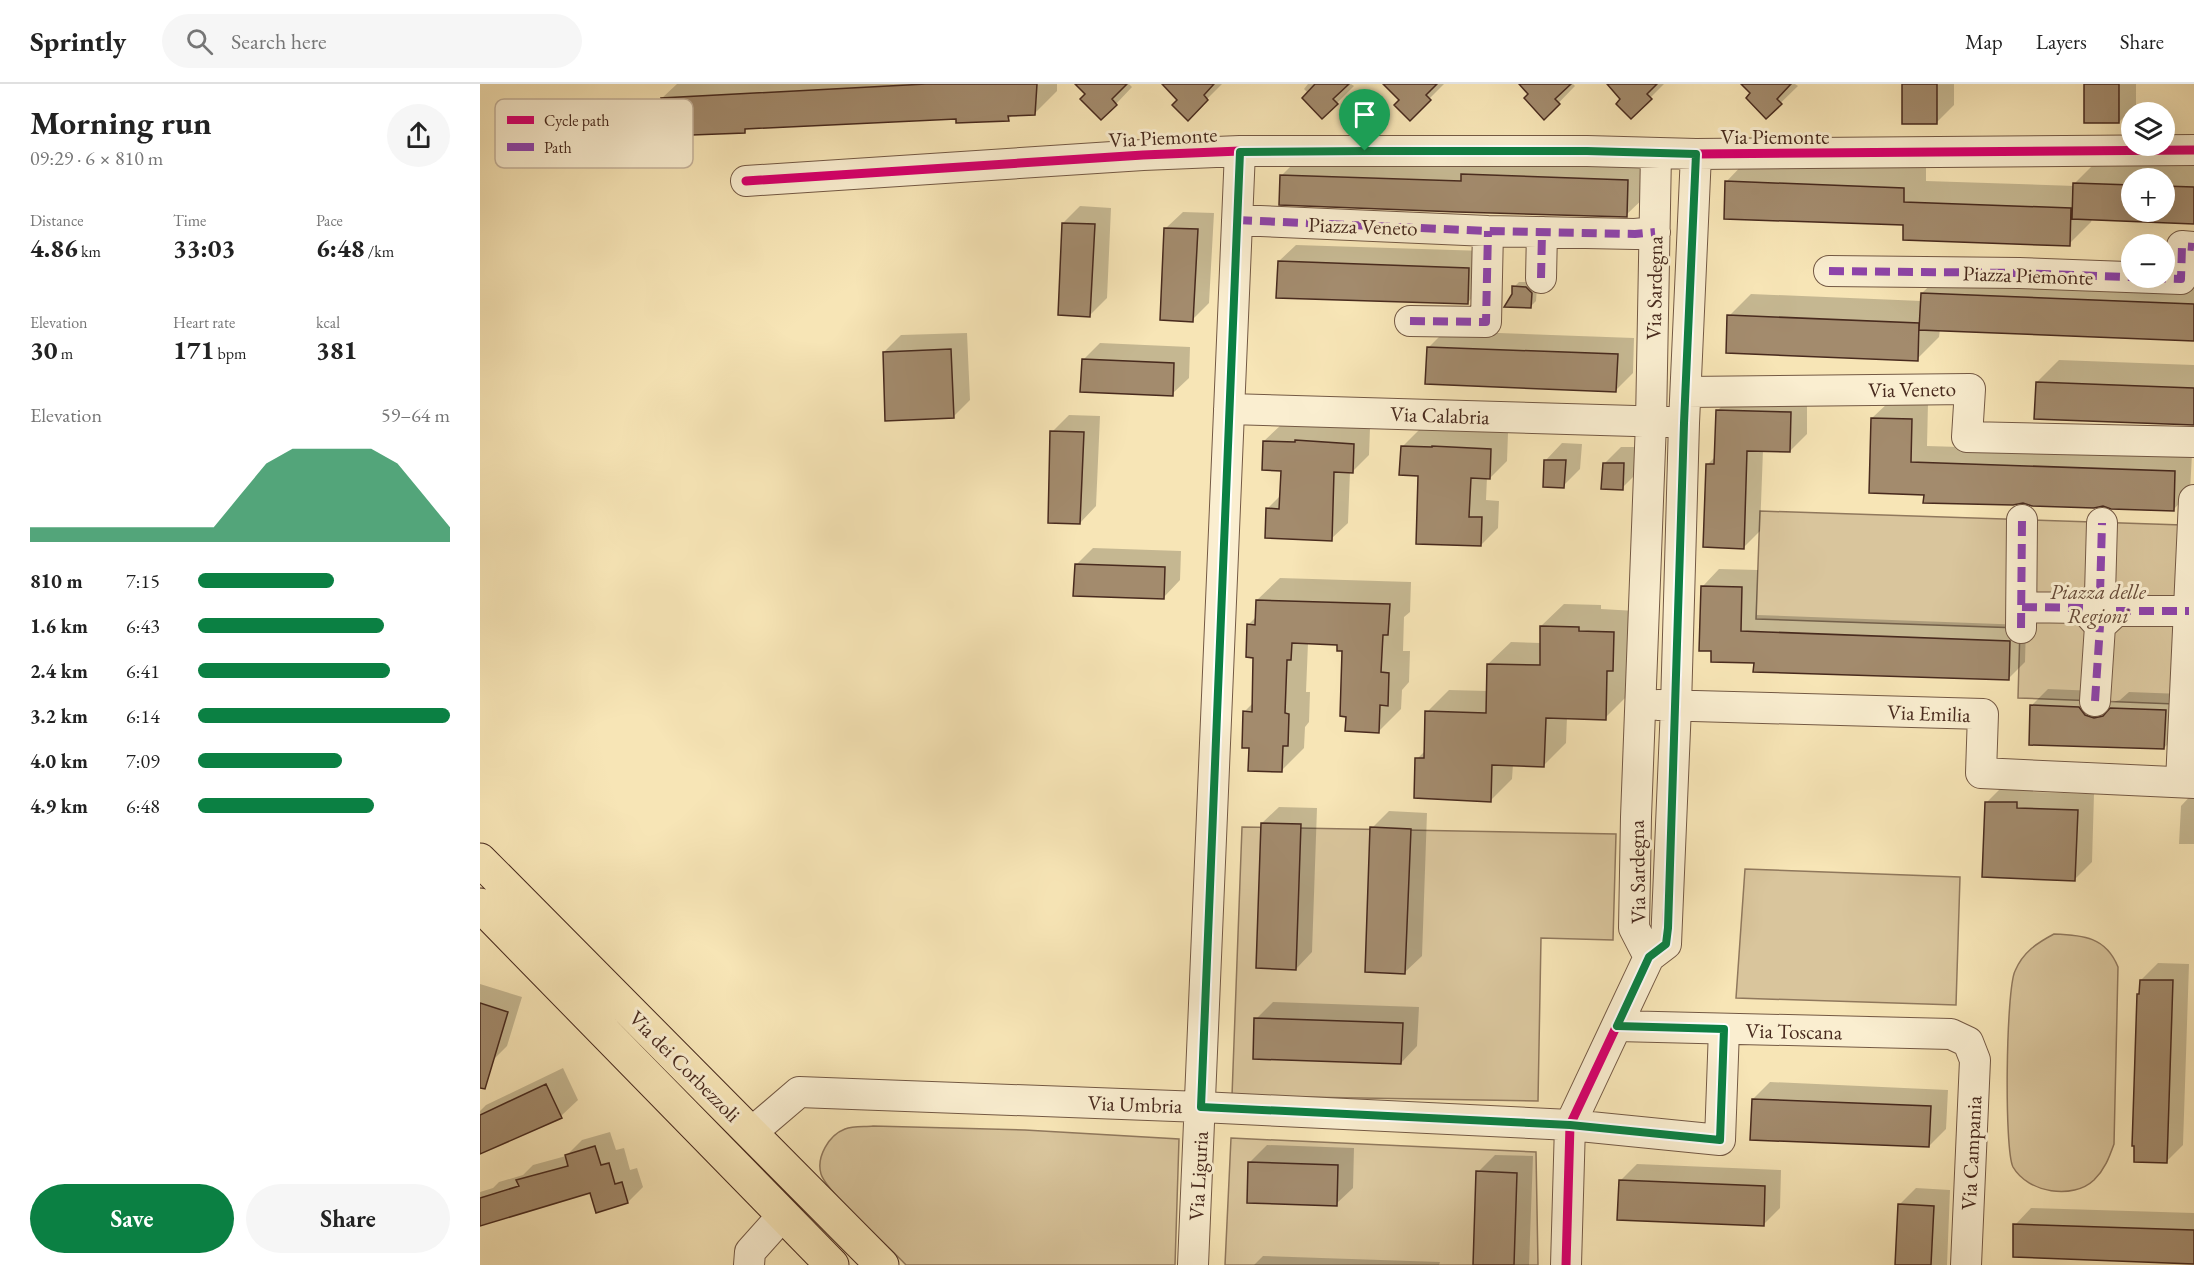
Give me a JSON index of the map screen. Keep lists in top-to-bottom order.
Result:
{
  "streets": {
    "main road": ["Via dei Corbezzoli"],
    "street": [
      "Via Piemonte",
      "Piazza Veneto",
      "Piazza Piemonte",
      "Via Sardegna",
      "Via Veneto",
      "Via Calabria",
      "Via Emilia",
      "Via Toscana",
      "Via Umbria",
      "Via Campania",
      "Via Liguria"
    ]
  },
  "crossings": [
    ["Via Piemonte", "Via Sardegna"],
    ["Via Piemonte", "Via Liguria"],
    ["Piazza Veneto", "Via Sardegna"],
    ["Piazza Veneto", "Via Liguria"],
    ["Via Sardegna", "Via Veneto"],
    ["Via Sardegna", "Via Calabria"],
    ["Via Sardegna", "Via Emilia"],
    ["Via Calabria", "Via Liguria"],
    ["Via Toscana", "Via Umbria"],
    ["Via Toscana", "Via Campania"],
    ["Via dei Corbezzoli", "Via Umbria"],
    ["Via Umbria", "Via Liguria"]
  ],
  "parks": ["Piazza delle Regioni"],
  "legend": ["Cycle path", "Path"],
  "page": {
    "header": "Sprintly",
    "search": "Search here",
    "nav": ["Map", "Layers", "Share"],
    "heading": ["Morning run", "09:29 · 6 × 810 m"],
    "map_buttons": ["+", "−"],
    "stats": [
      ["Distance", "4.86 km"],
      ["Time", "33:03"],
      ["Pace", "6:48 /km"],
      ["Elevation", "30 m"],
      ["Heart rate", "171 bpm"],
      ["kcal", "381"]
    ],
    "chart": ["Elevation", "59–64 m"],
    "list": [
      {
        "name": "810 m",
        "note": "7:15"
      },
      {
        "name": "1.6 km",
        "note": "6:43"
      },
      {
        "name": "2.4 km",
        "note": "6:41"
      },
      {
        "name": "3.2 km",
        "note": "6:14"
      },
      {
        "name": "4.0 km",
        "note": "7:09"
      },
      {
        "name": "4.9 km",
        "note": "6:48"
      }
    ],
    "buttons": ["Save", "Share"]
  }
}
